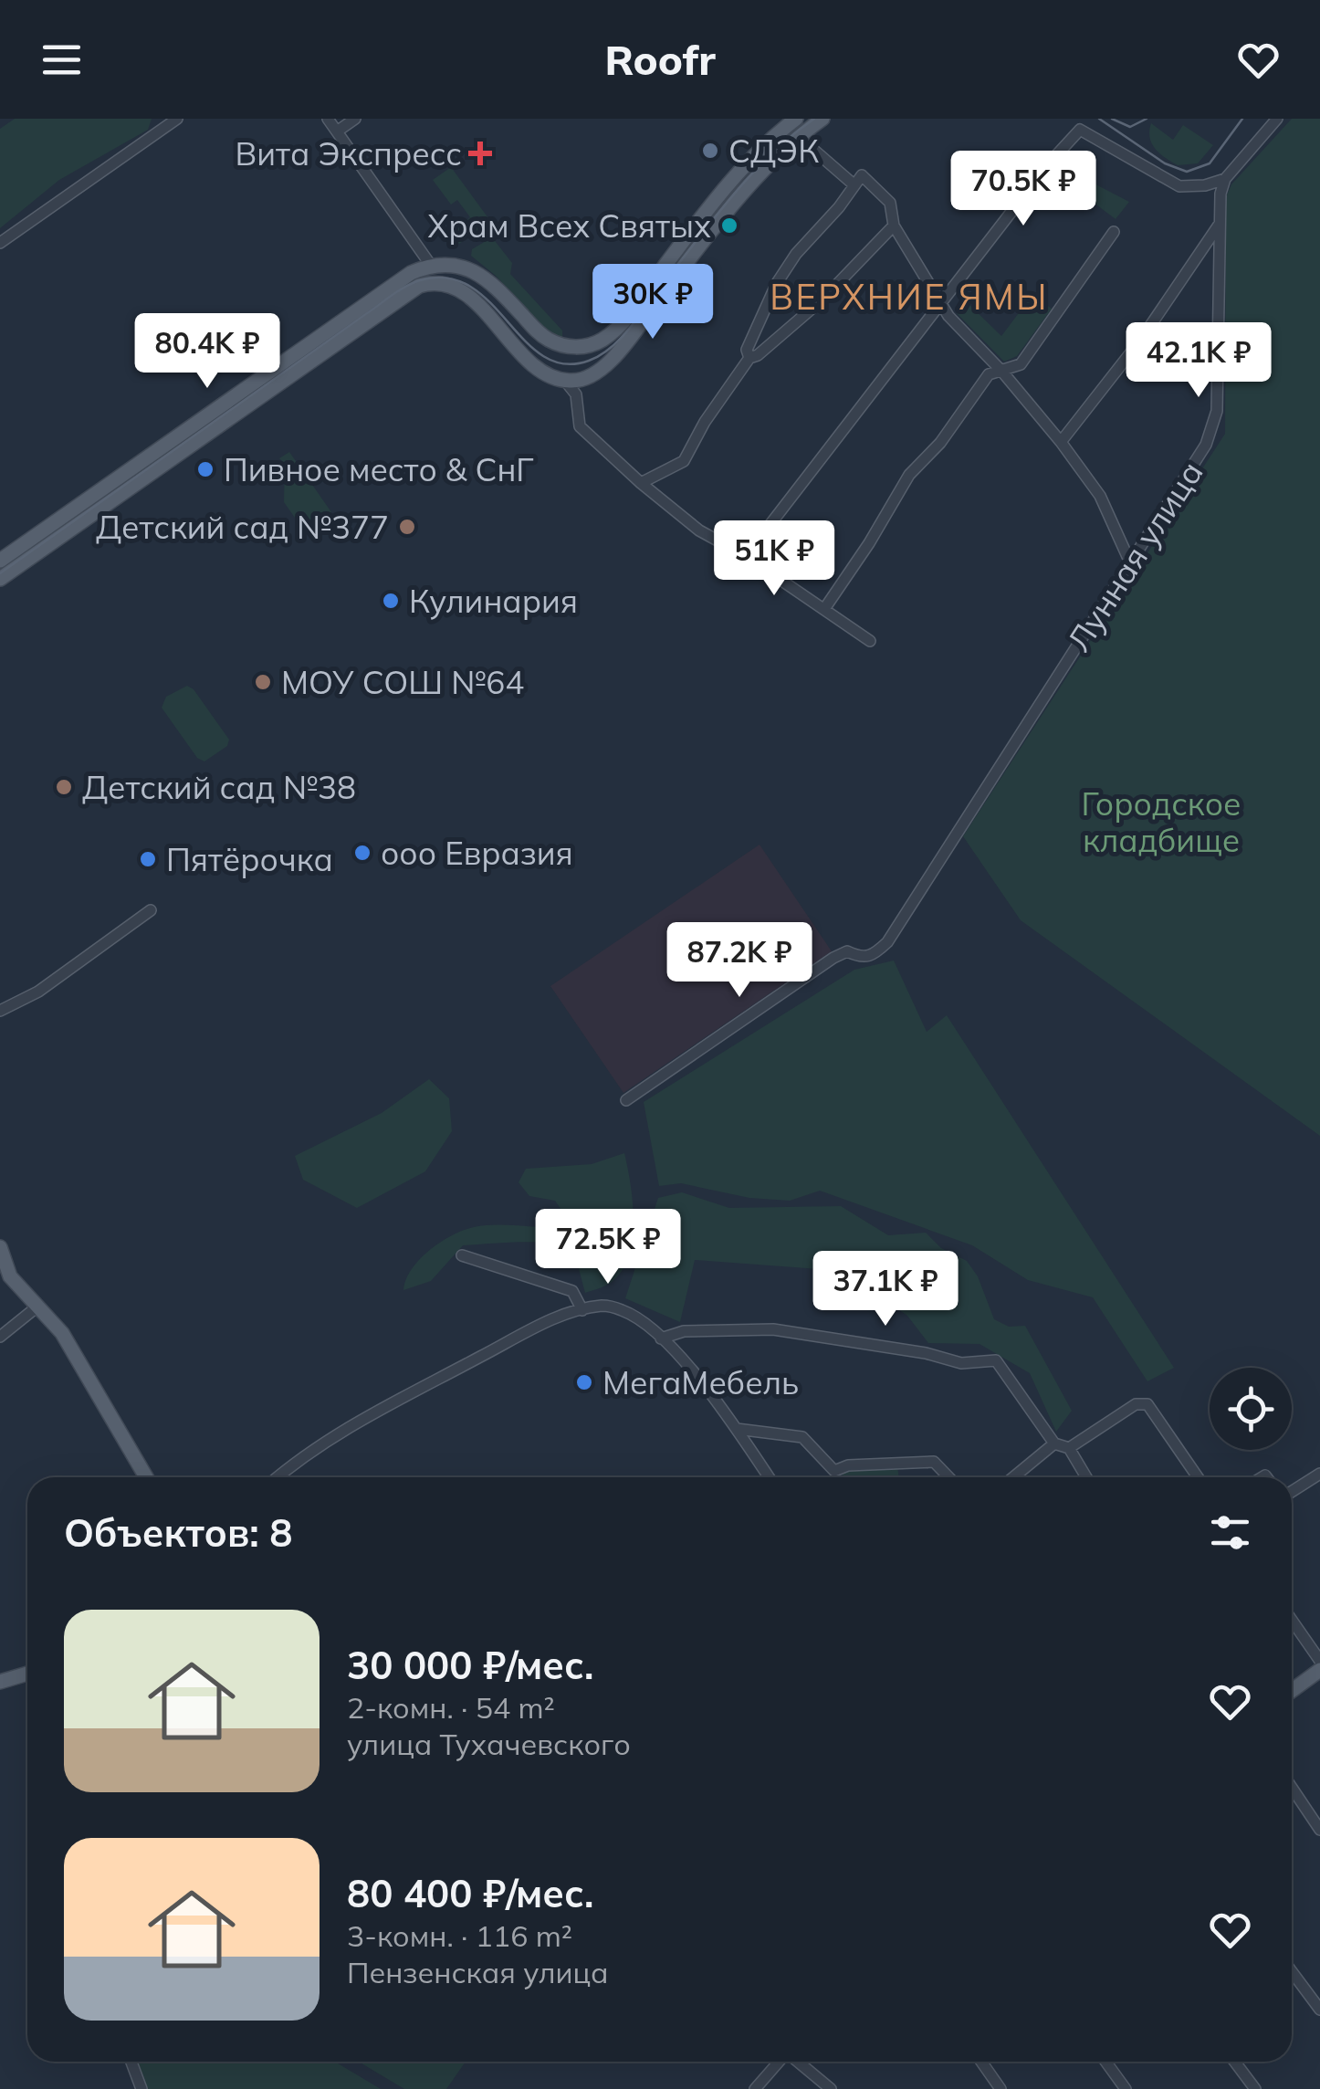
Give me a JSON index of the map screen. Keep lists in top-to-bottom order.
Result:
{
  "streets": {
    "street": ["Лунная улица"]
  },
  "districts": ["ВЕРХНИЕ ЯМЫ"],
  "parks": ["Городское кладбище"],
  "places": {
    "other": [
      "СДЭК",
      "Храм Всех Святых",
      "Пивное место & СнГ",
      "Детский сад №377",
      "Кулинария",
      "МОУ СОШ №64",
      "Детский сад №38",
      "ооо Евразия",
      "Пятёрочка",
      "МегаМебель"
    ],
    "health": ["Вита Экспресс"]
  },
  "page": {
    "header": "Roofr",
    "price": [
      "70.5K ₽",
      "30K ₽",
      "80.4K ₽",
      "42.1K ₽",
      "51K ₽",
      "87.2K ₽",
      "72.5K ₽",
      "37.1K ₽"
    ],
    "heading": "Объектов: 8",
    "list": [
      {
        "name": "30 000 ₽/мес.",
        "note": "2-комн. · 54 m² · улица Тухачевского"
      },
      {
        "name": "80 400 ₽/мес.",
        "note": "3-комн. · 116 m² · Пензенская улица"
      }
    ]
  }
}
